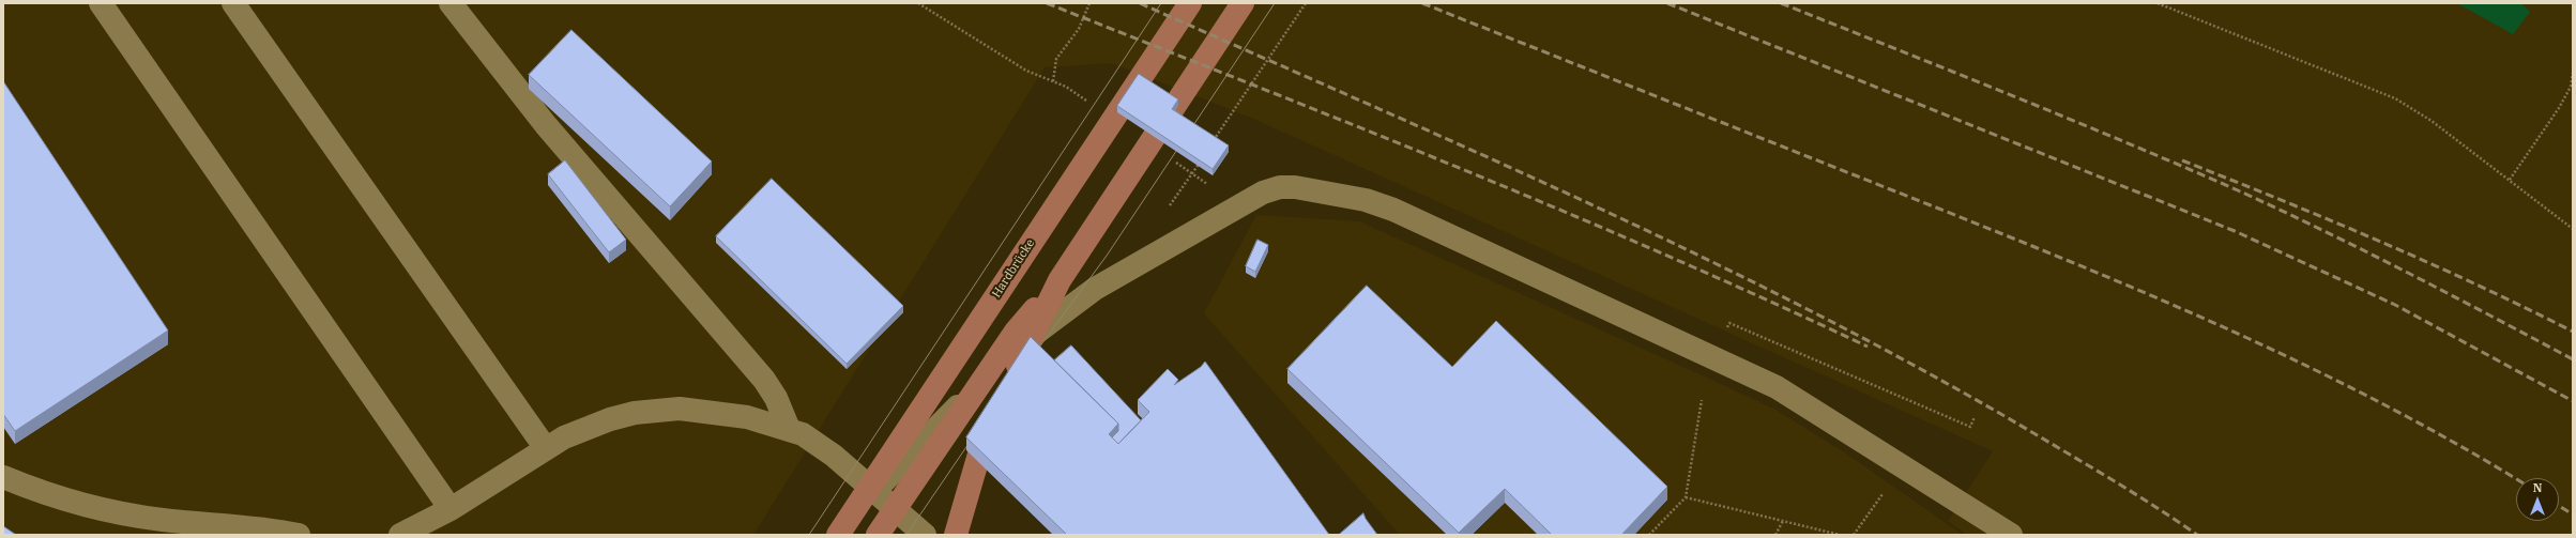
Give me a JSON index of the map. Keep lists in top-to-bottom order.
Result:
{
  "streets": {
    "main road": ["Hardbrücke"]
  },
  "north": "top"
}
